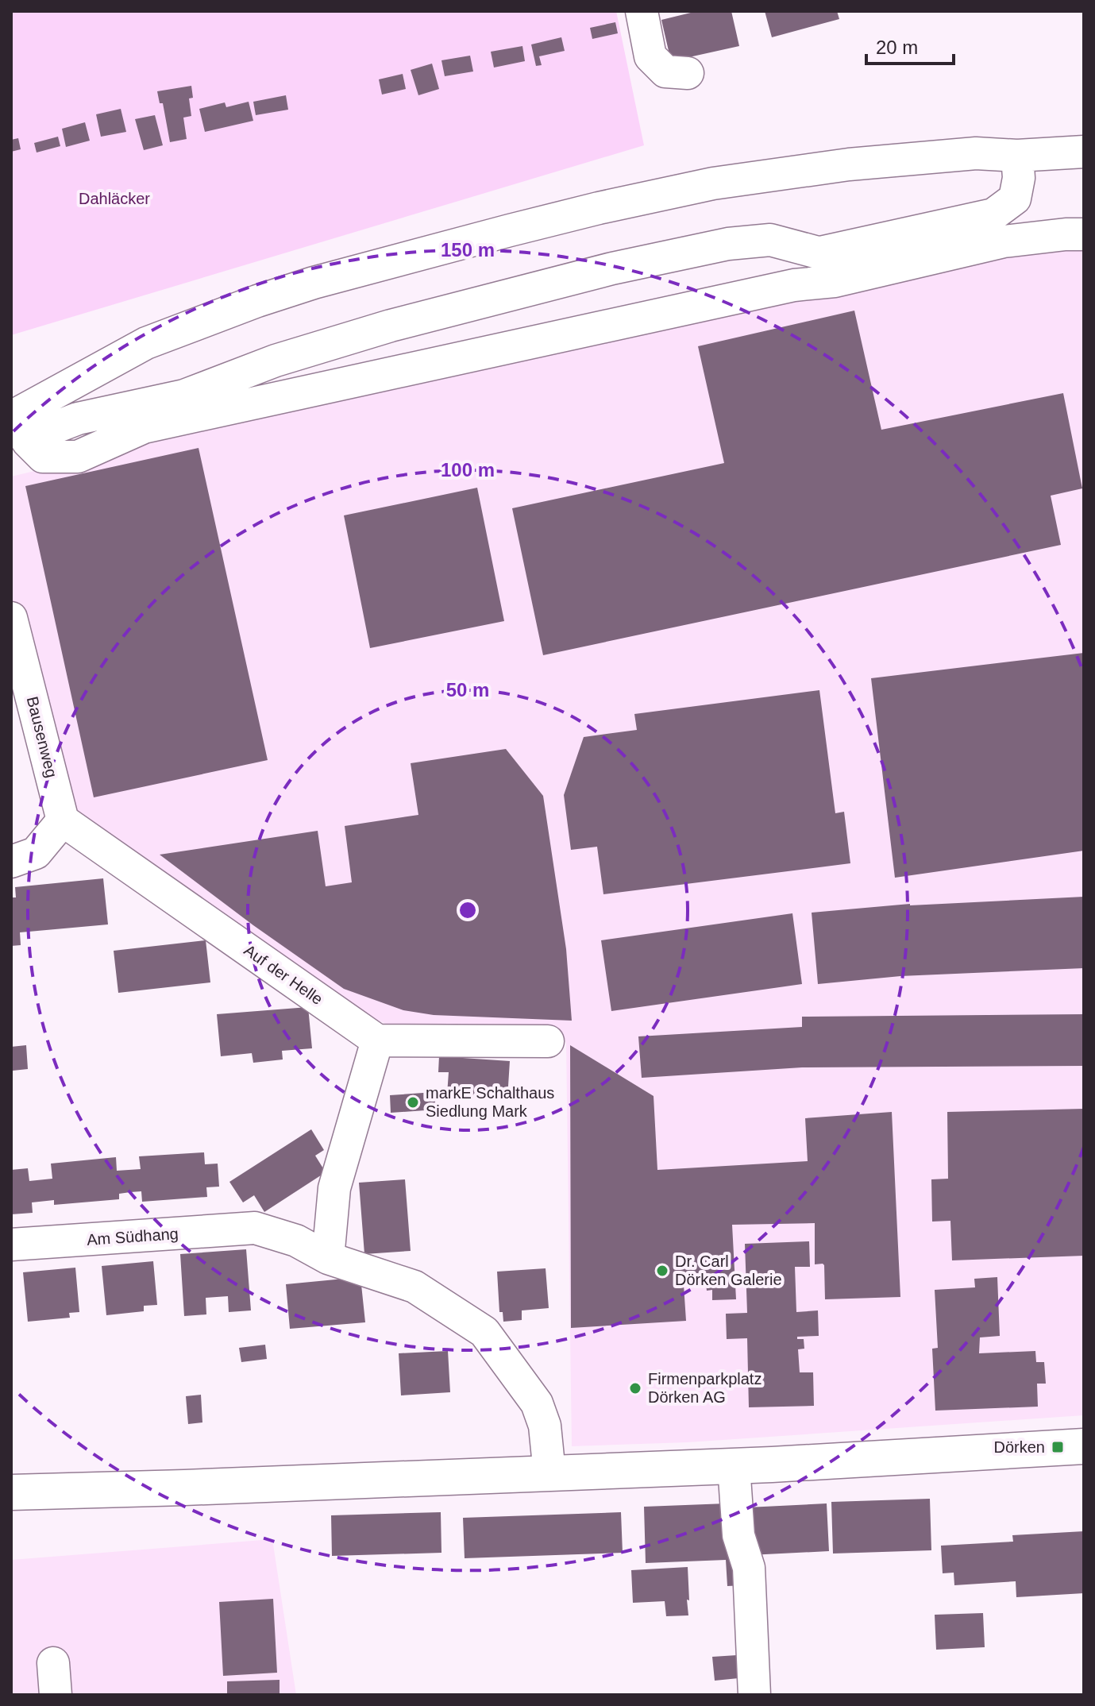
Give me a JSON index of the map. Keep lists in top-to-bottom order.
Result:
{
  "streets": {
    "street": ["Bausenweg", "Auf der Helle", "Am Südhang"]
  },
  "crossings": [
    ["Bausenweg", "Auf der Helle"]
  ],
  "parks": ["Dahläcker"],
  "places": {
    "other": ["markE Schalthaus Siedlung Mark", "Dr. Carl Dörken Galerie", "Firmenparkplatz Dörken AG"],
    "transit": ["Dörken"]
  },
  "scale_bar": "20 m",
  "rings": ["150 m", "100 m", "50 m"]
}
